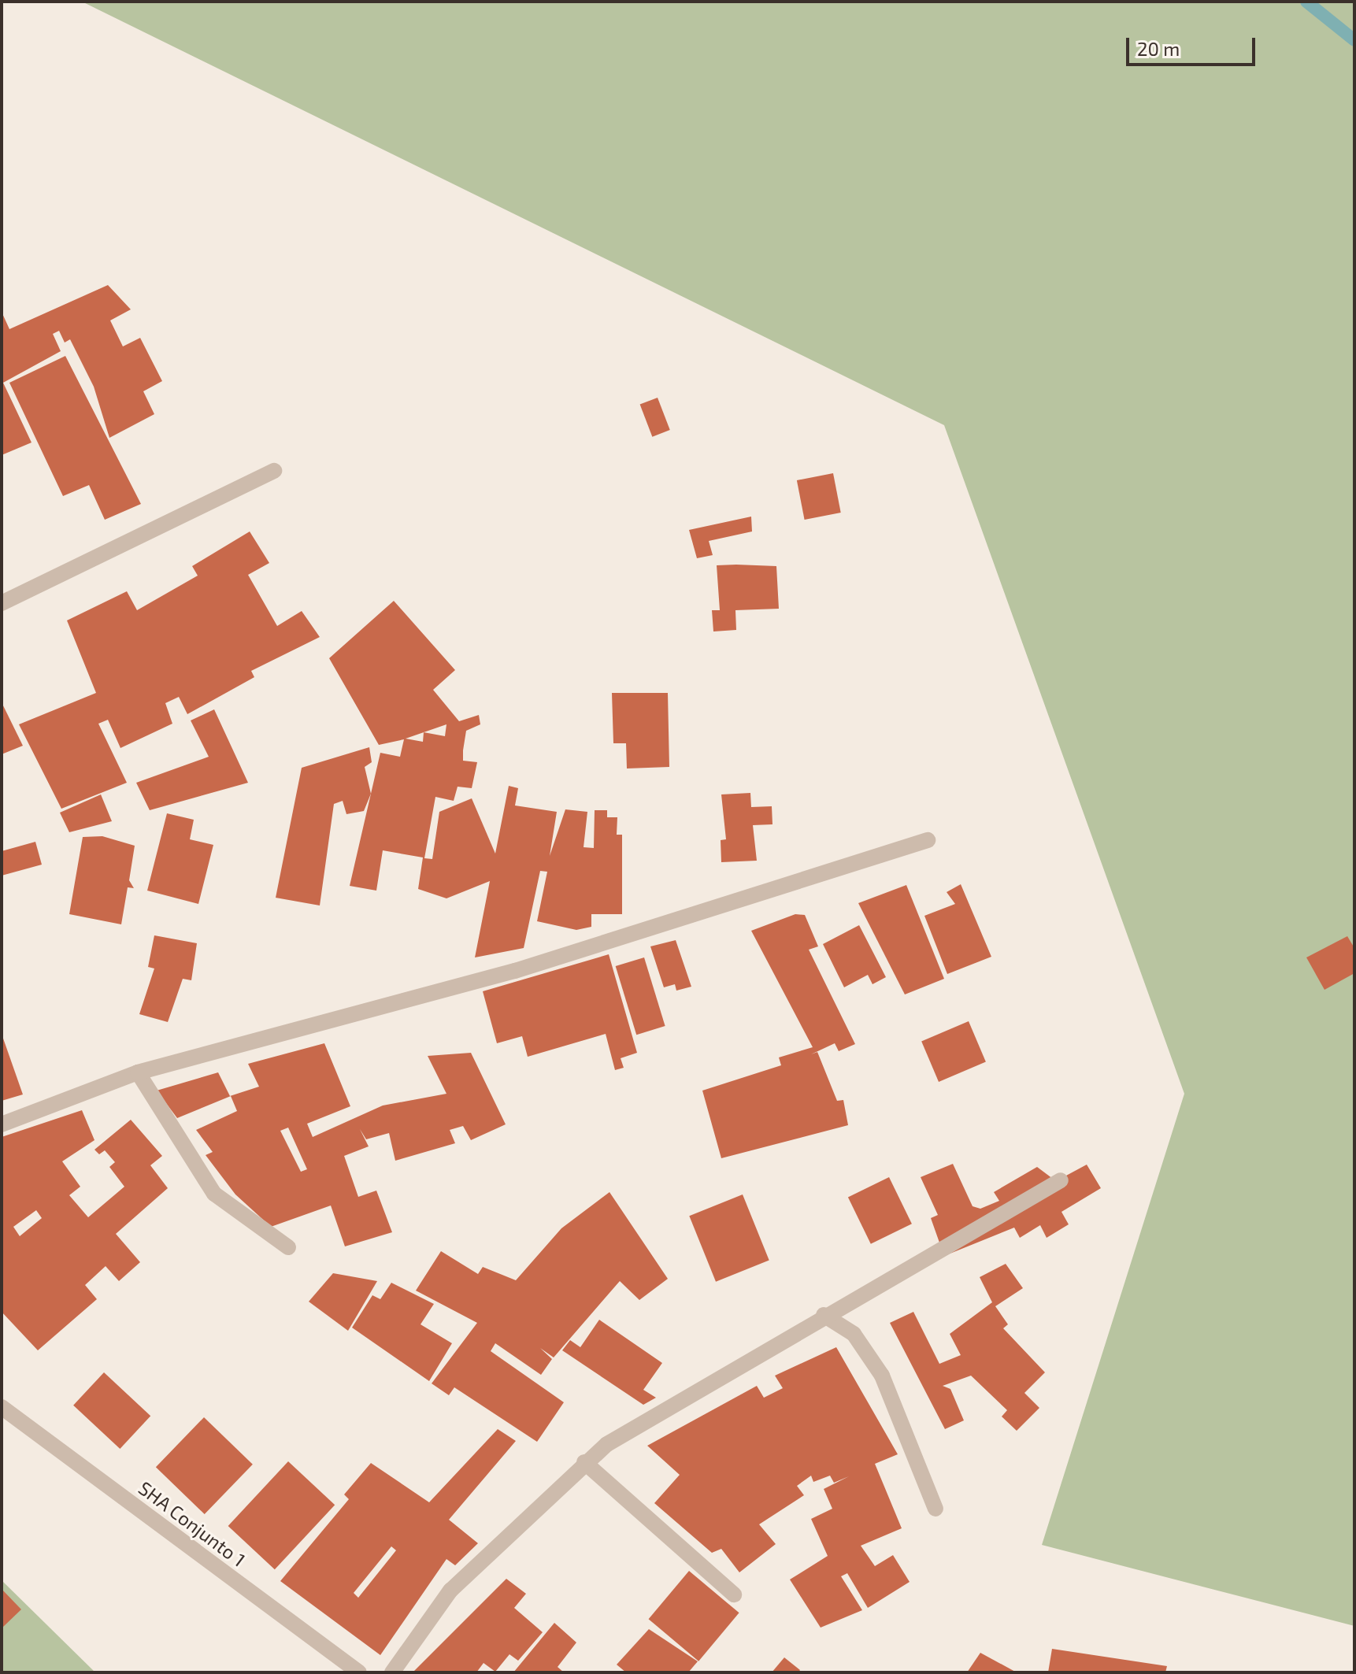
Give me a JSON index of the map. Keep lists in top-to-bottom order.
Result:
{
  "streets": {
    "street": ["SHA Conjunto 1"]
  },
  "scale_bar": "20 m"
}
